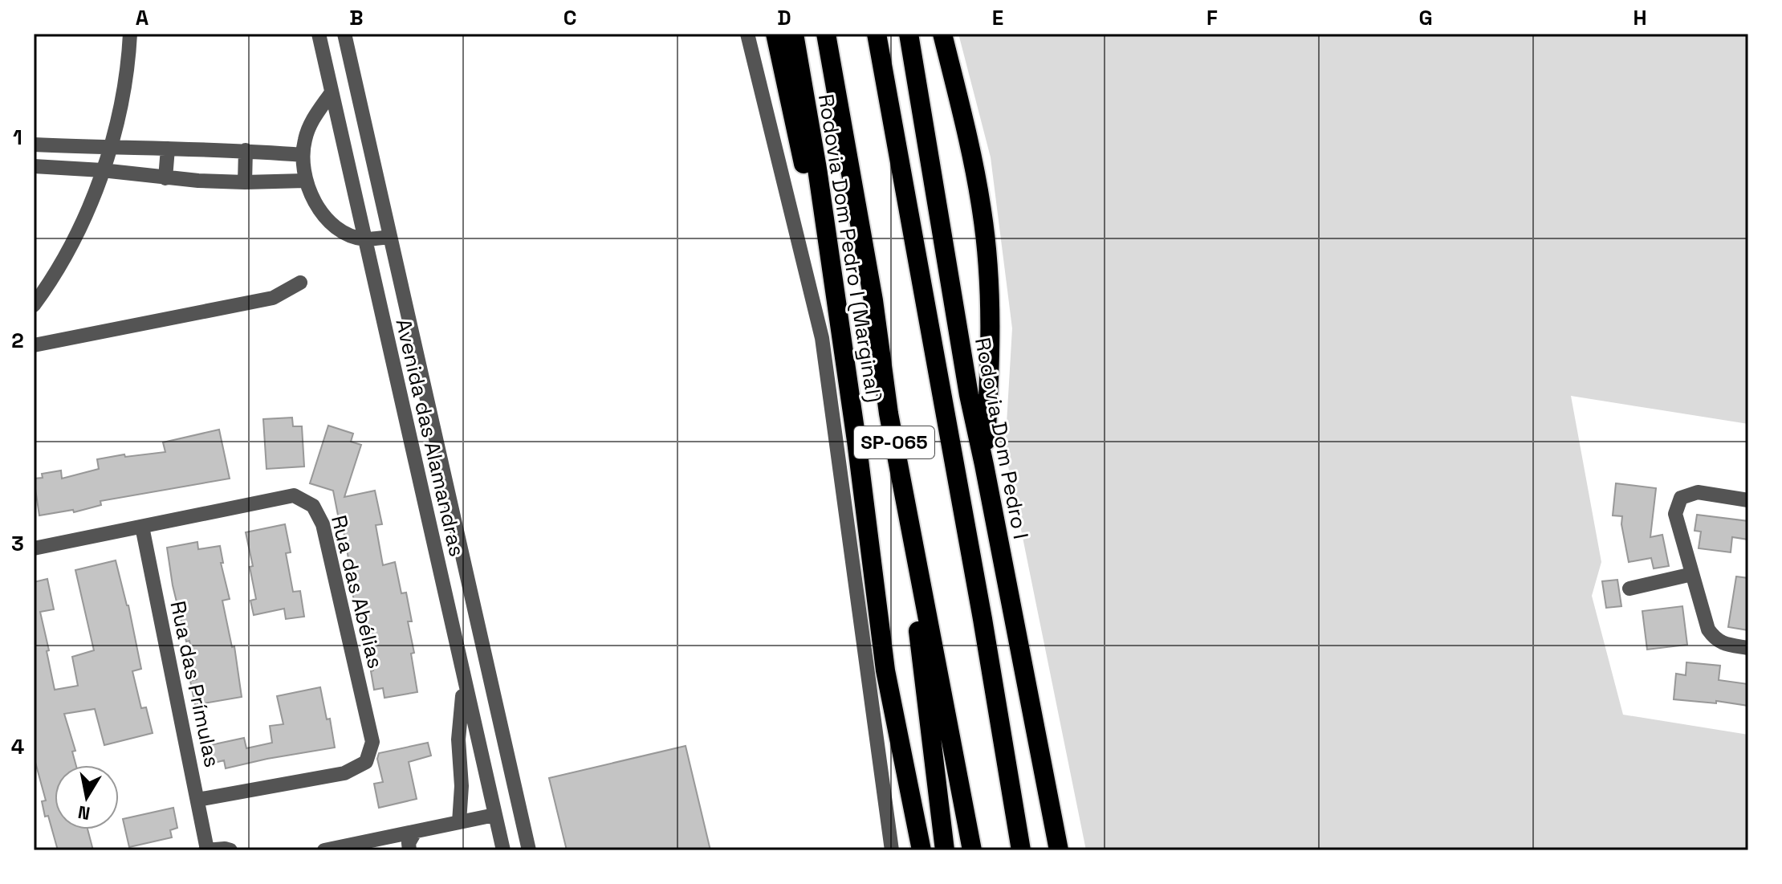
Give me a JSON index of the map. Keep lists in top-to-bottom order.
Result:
{
  "streets": {
    "highway": ["Rodovia Dom Pedro I (Marginal)", "Rodovia Dom Pedro I", "SP-065"],
    "street": ["Avenida das Alamandras", "Rua das Abélias", "Rua das Prímulas"]
  },
  "crossings": [
    ["Rua das Abélias", "Rua das Prímulas"]
  ],
  "north": "bottom",
  "grid": {
    "columns": [
      "A",
      "B",
      "C",
      "D",
      "E",
      "F",
      "G",
      "H"
    ],
    "rows": [
      "1",
      "2",
      "3",
      "4"
    ]
  }
}
